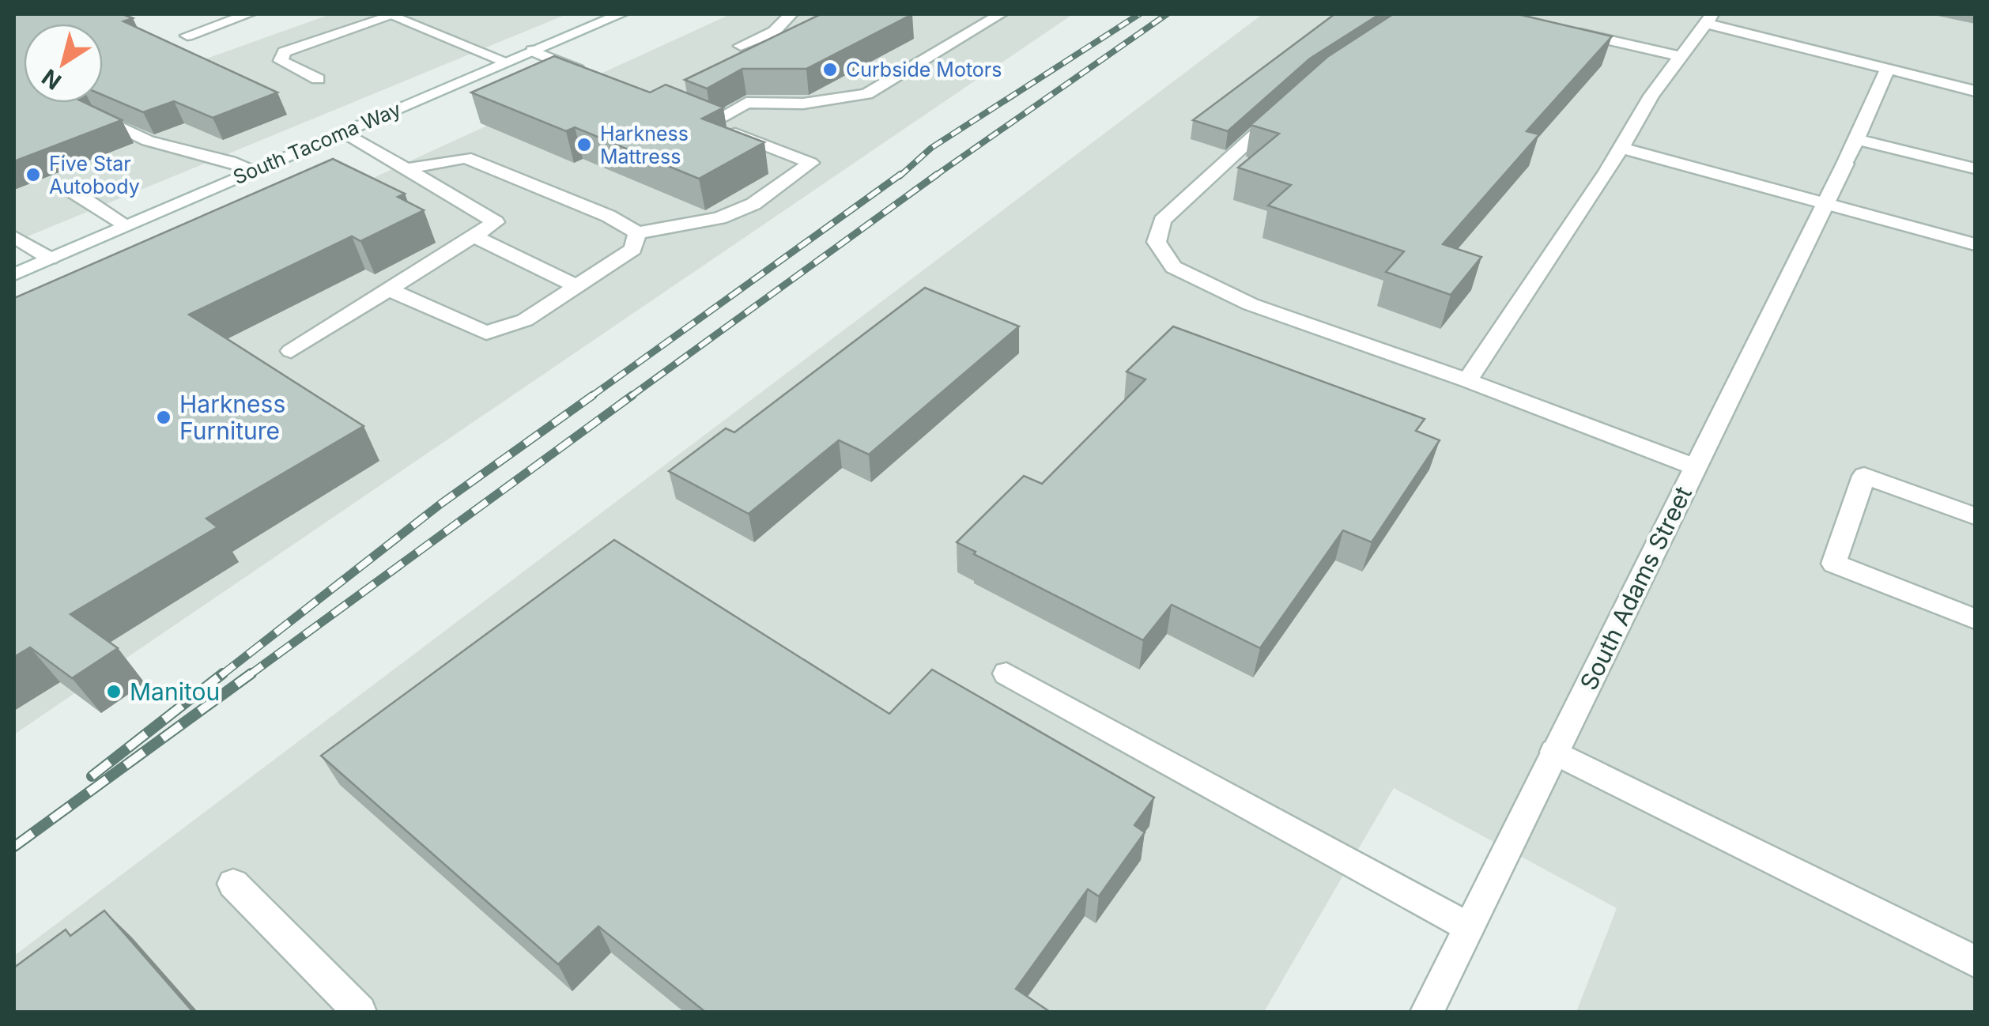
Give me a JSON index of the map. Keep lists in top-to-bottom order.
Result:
{
  "streets": {
    "street": ["South Tacoma Way", "South Adams Street"]
  },
  "places": [
    "Curbside Motors",
    "Harkness Mattress",
    "Five Star Autobody",
    "Harkness Furniture",
    "Manitou"
  ],
  "north": "bottom left"
}
